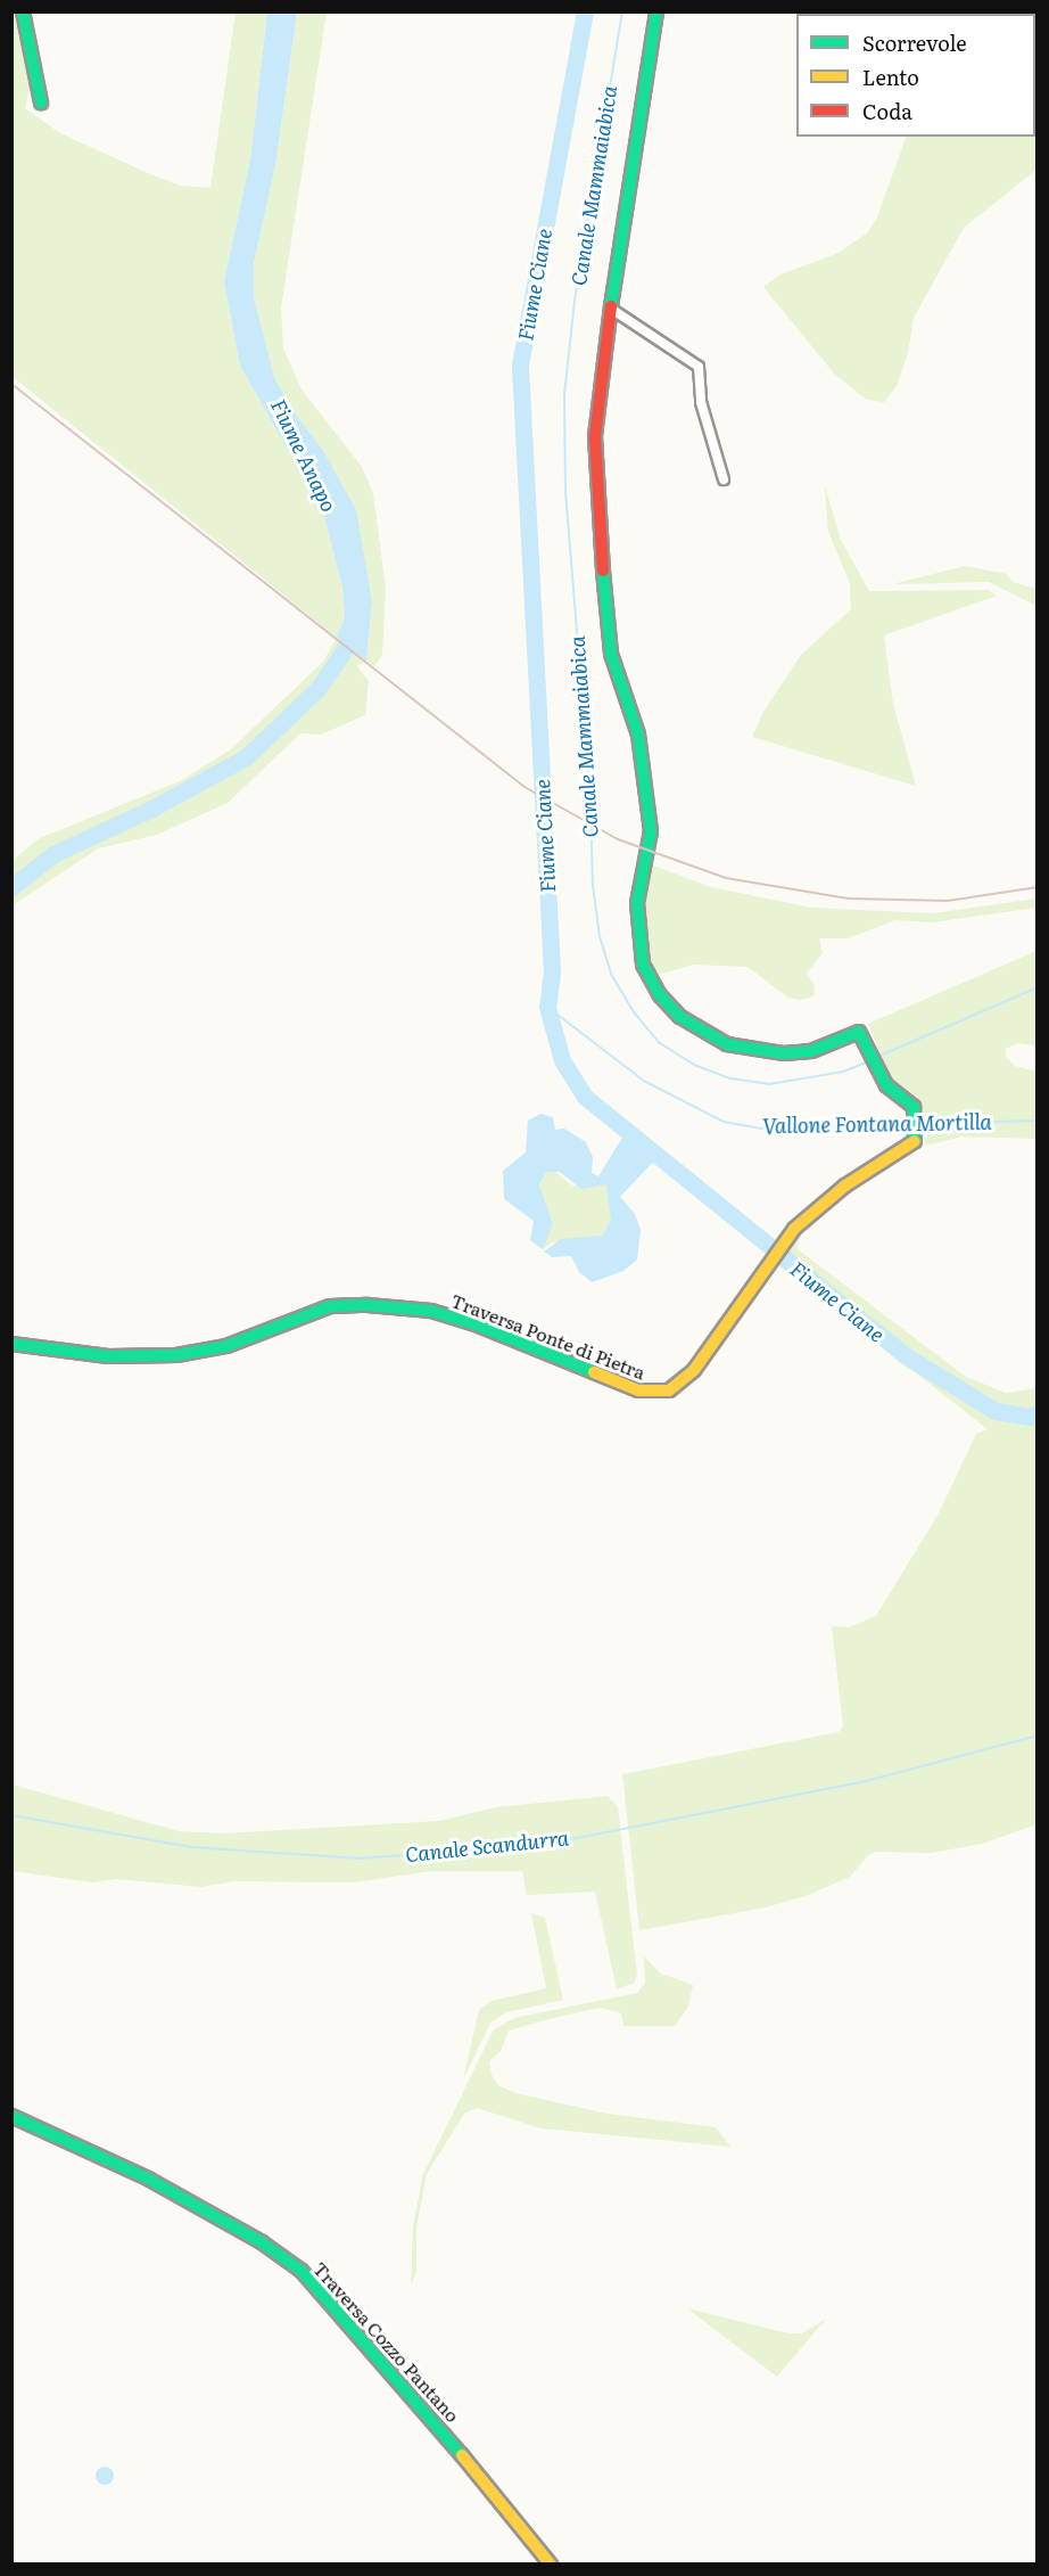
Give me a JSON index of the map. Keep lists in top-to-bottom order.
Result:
{
  "streets": {
    "street": ["Traversa Ponte di Pietra", "Traversa Cozzo Pantano"]
  },
  "water": [
    "Canale Mammaiabica",
    "Fiume Ciane",
    "Fiume Anapo",
    "Vallone Fontana Mortilla",
    "Canale Scandurra"
  ],
  "legend": ["Scorrevole", "Lento", "Coda"]
}
